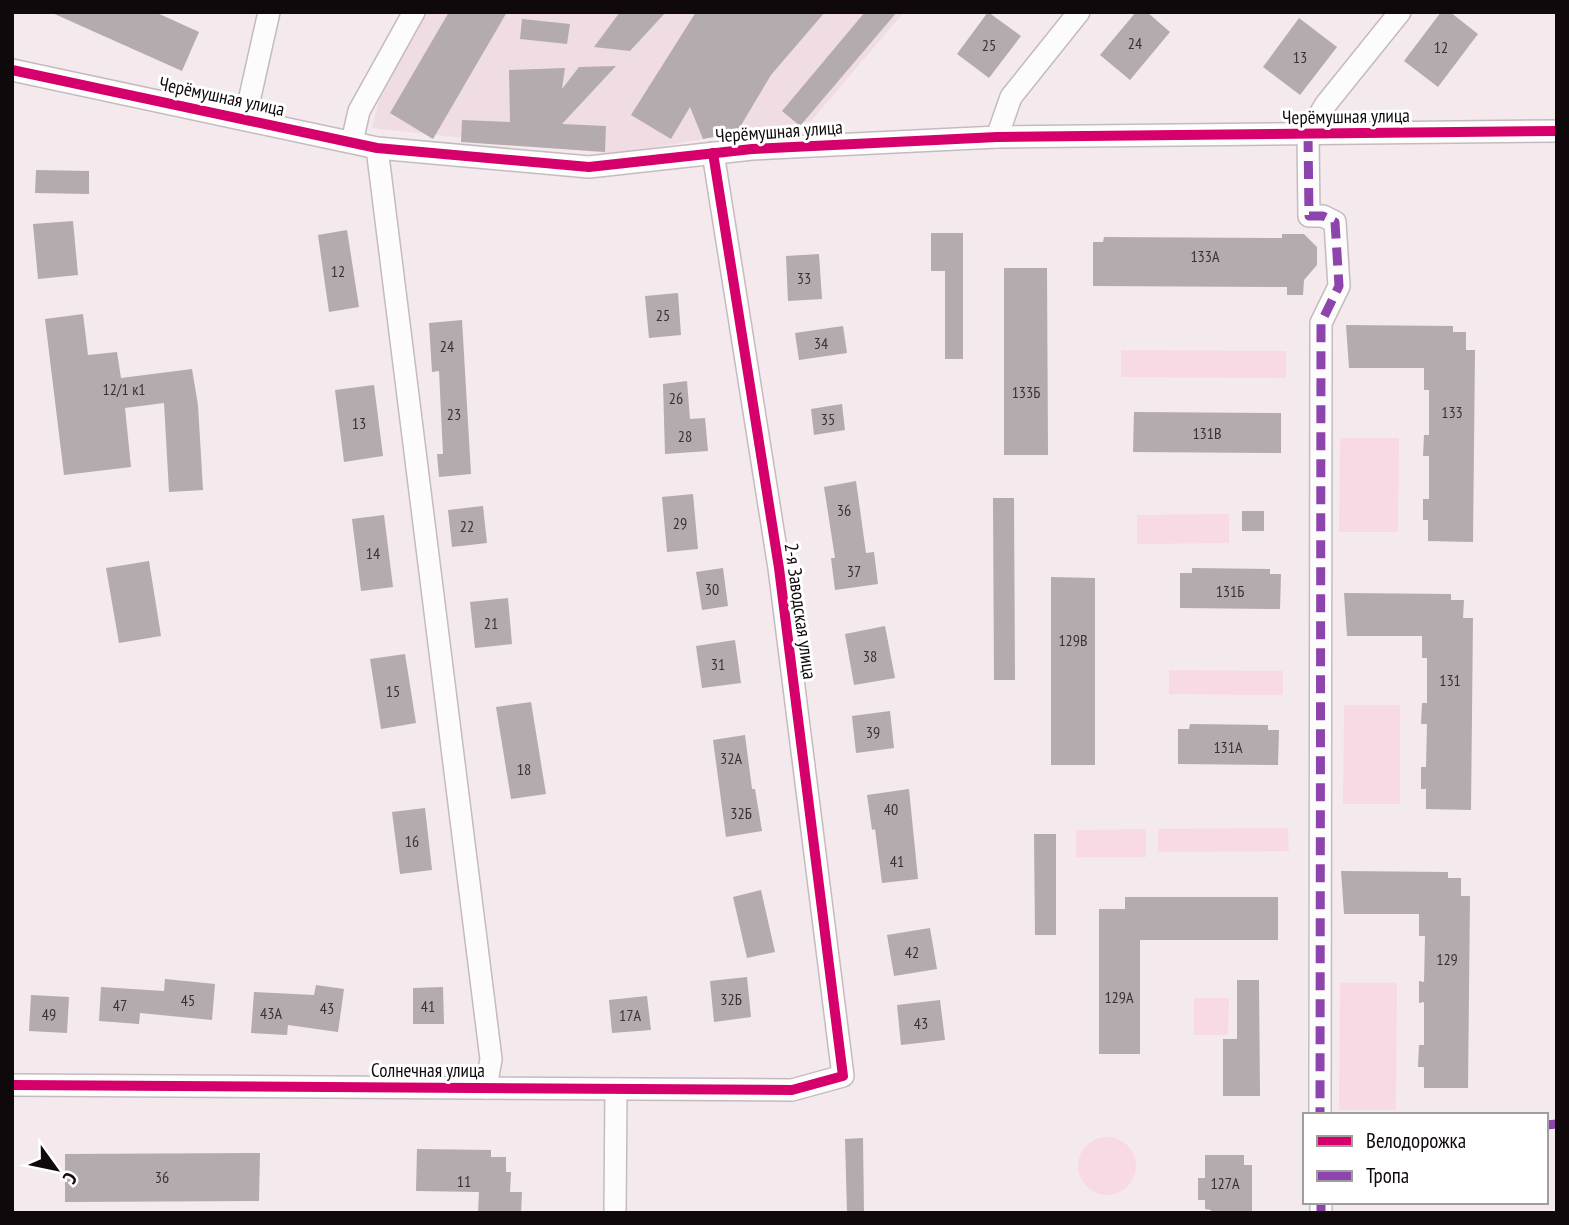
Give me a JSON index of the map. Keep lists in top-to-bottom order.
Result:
{
  "streets": {
    "street": ["Черёмушная улица", "2-я Заводская улица", "Солнечная улица"]
  },
  "crossings": [
    ["Черёмушная улица", "2-я Заводская улица"],
    ["2-я Заводская улица", "Солнечная улица"]
  ],
  "house_numbers": [
    "24",
    "25",
    "12",
    "13",
    "133А",
    "12",
    "33",
    "25",
    "34",
    "24",
    "12/1 к1",
    "133Б",
    "26",
    "133",
    "23",
    "35",
    "13",
    "131В",
    "28",
    "36",
    "29",
    "22",
    "14",
    "37",
    "30",
    "131Б",
    "21",
    "129В",
    "38",
    "31",
    "131",
    "15",
    "39",
    "131А",
    "32А",
    "18",
    "40",
    "32Б",
    "16",
    "41",
    "42",
    "129",
    "129А",
    "32Б",
    "45",
    "47",
    "41",
    "43",
    "43А",
    "49",
    "17А",
    "43",
    "36",
    "11",
    "127А"
  ],
  "legend": ["Велодорожка", "Тропа"],
  "north": "bottom right"
}
